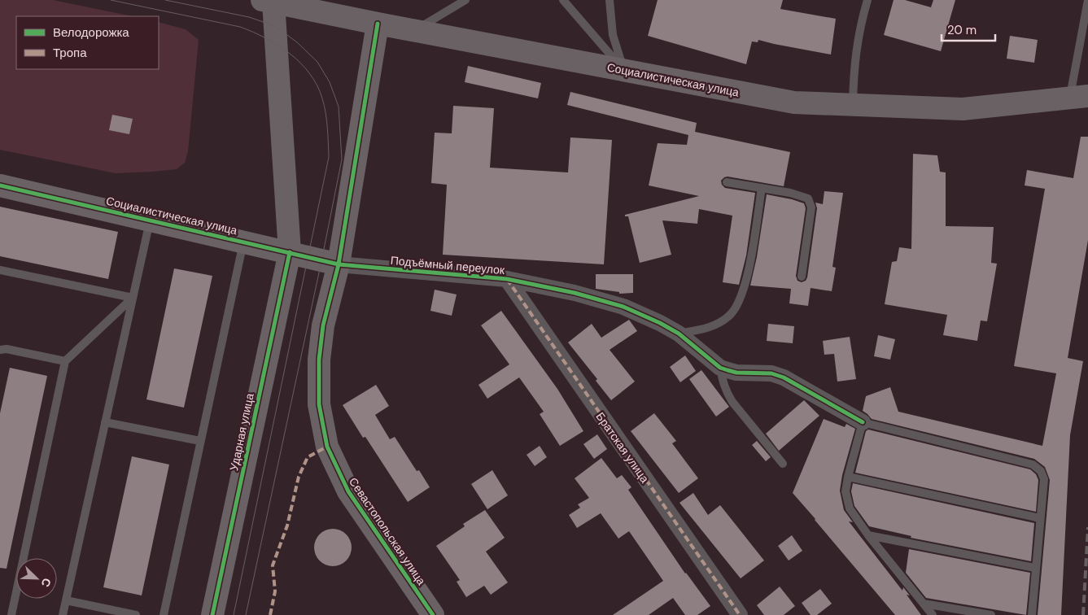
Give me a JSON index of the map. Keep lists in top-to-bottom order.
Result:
{
  "streets": {
    "street": [
      "Социалистическая улица",
      "Подъёмный переулок",
      "Ударная улица",
      "Братская улица",
      "Севастопольская улица"
    ]
  },
  "crossings": [
    ["Социалистическая улица", "Подъёмный переулок"],
    ["Социалистическая улица", "Ударная улица"],
    ["Социалистическая улица", "Севастопольская улица"],
    ["Подъёмный переулок", "Братская улица"],
    ["Подъёмный переулок", "Севастопольская улица"]
  ],
  "legend": ["Велодорожка", "Тропа"],
  "scale_bar": "20 m",
  "north": "bottom right"
}
